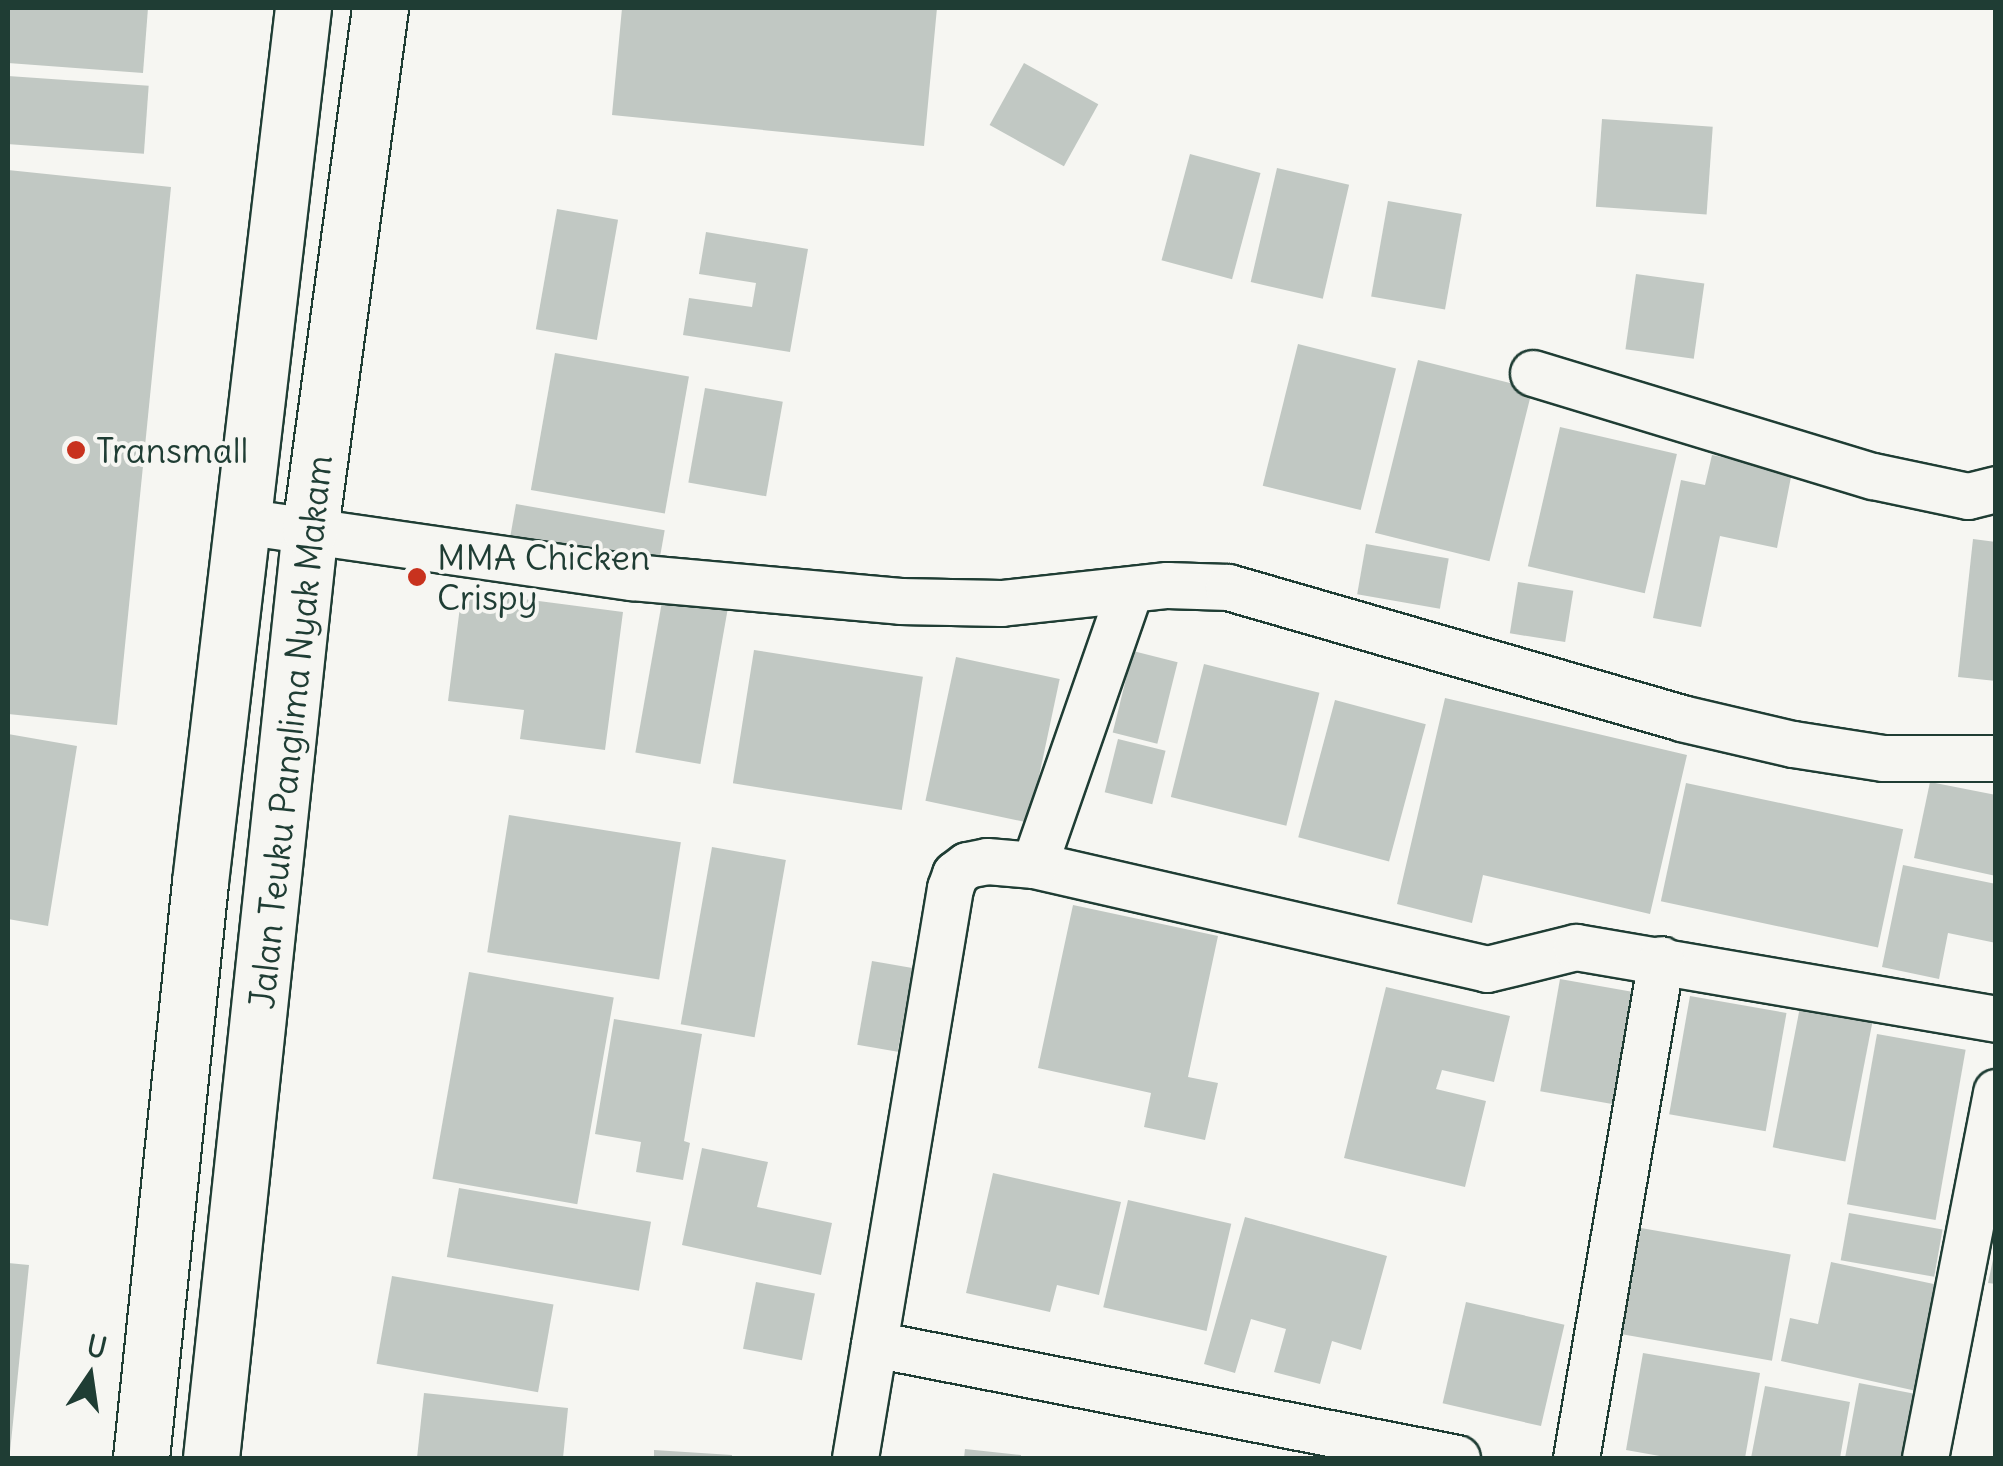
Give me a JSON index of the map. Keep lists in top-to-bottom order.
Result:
{
  "streets": {
    "main road": ["Jalan Teuku Panglima Nyak Makam"]
  },
  "places": ["Transmall", "MMA Chicken Crispy"],
  "north": "top"
}
